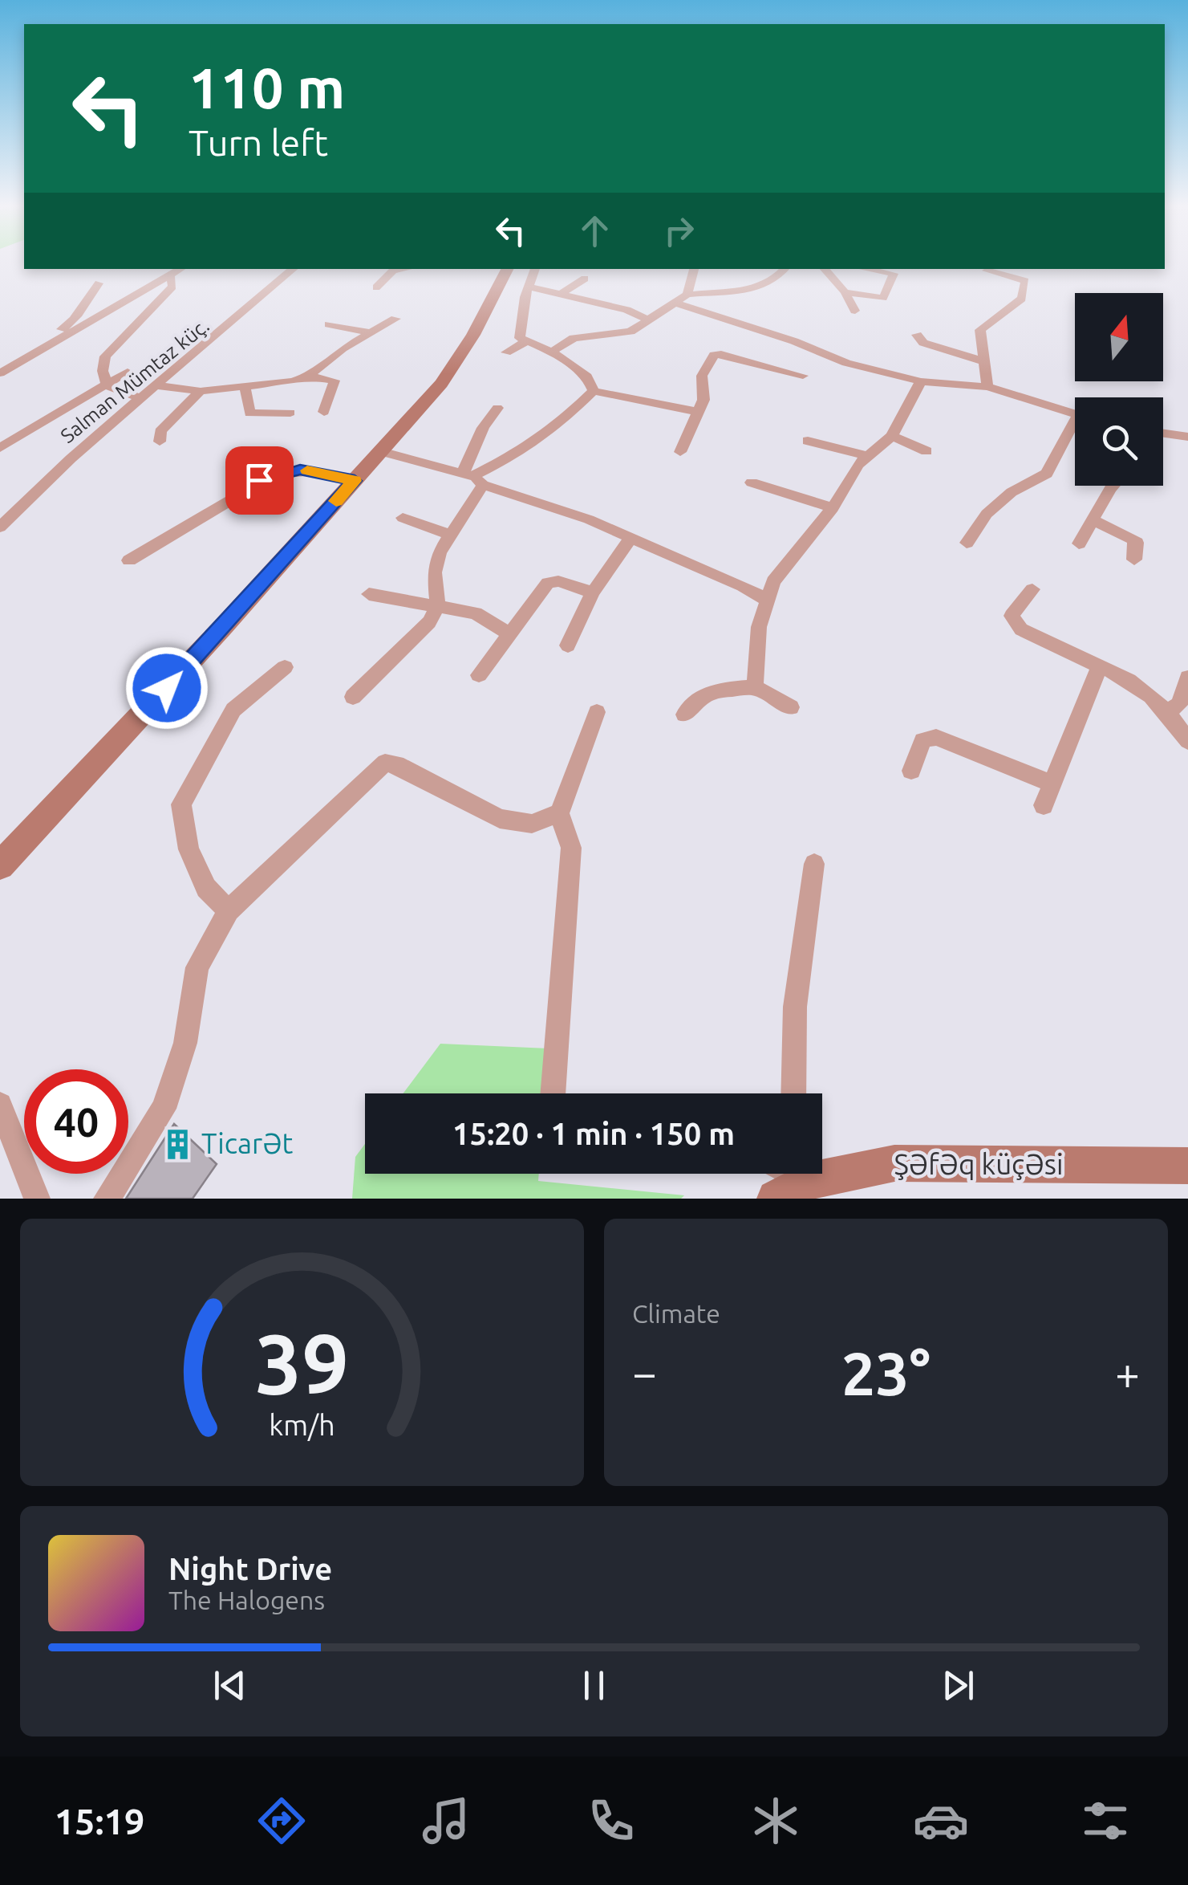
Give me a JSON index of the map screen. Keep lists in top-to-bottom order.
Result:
{
  "streets": {
    "street": ["Salman Mümtaz küç.", "Şəfəq küçəsi"]
  },
  "places": {
    "building": ["Ticarət"]
  },
  "north": "top",
  "page": {
    "turn": ["110 m", "Turn left"],
    "limit": "40",
    "trip": "15:20 · 1 min · 150 m",
    "tile": "Climate",
    "heat": ["−", "23°", "+"],
    "song": ["Night Drive", "The Halogens"],
    "tabs": "15:19",
    "gauge": ["39", "km/h"]
  }
}
